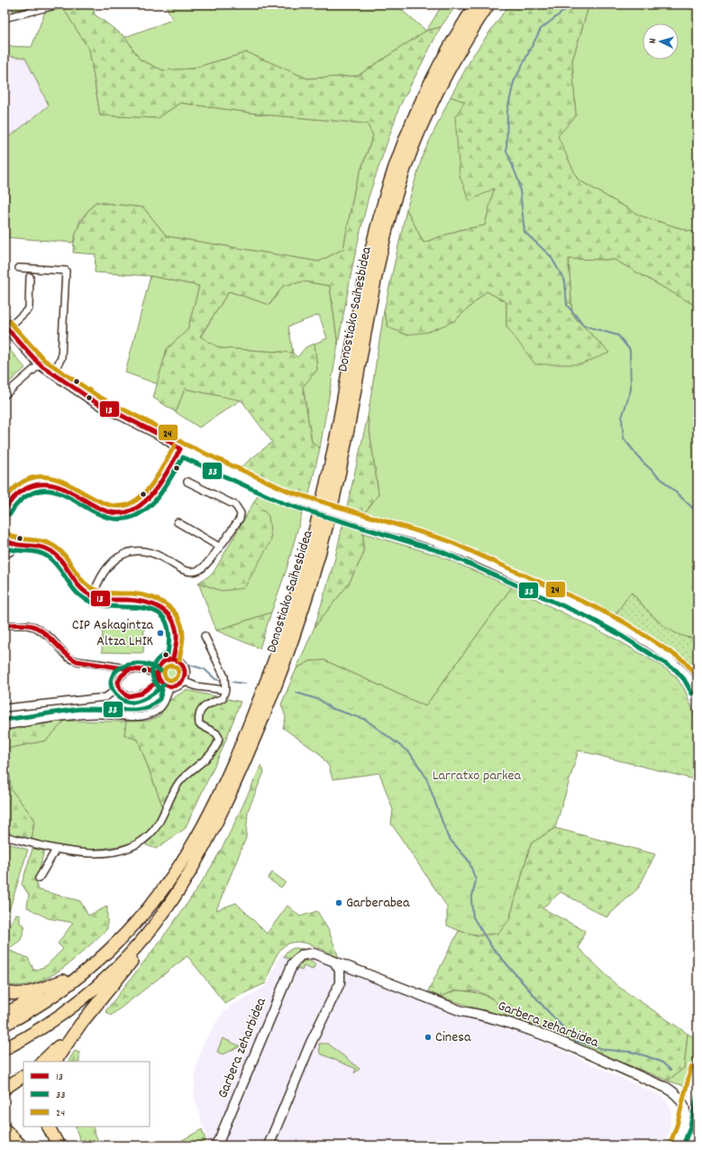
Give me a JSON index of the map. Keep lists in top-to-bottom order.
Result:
{
  "streets": {
    "highway": ["Donostiako Saihesbidea"],
    "street": ["Garbera zeharbidea"]
  },
  "parks": ["Larratxo parkea"],
  "places": ["CIP Askagintza Altza LHIK", "Garberabea", "Cinesa"],
  "lines": ["transit line 24", "transit line 13", "transit line 33"],
  "legend": ["13", "33", "24"],
  "north": "left"
}
